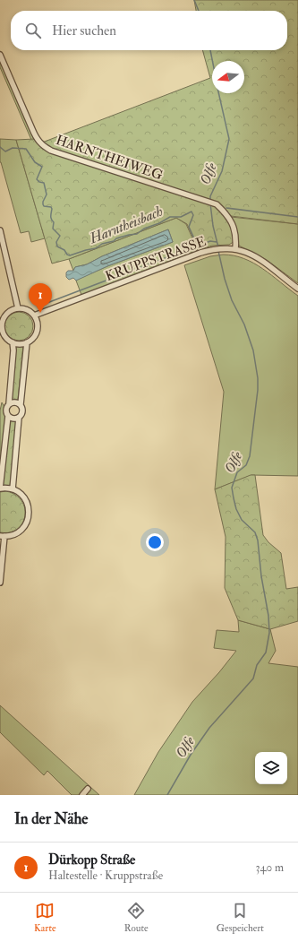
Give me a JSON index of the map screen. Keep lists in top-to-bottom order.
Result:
{
  "streets": {
    "street": ["HARNTHEIWEG", "KRUPPSTRASSE"]
  },
  "crossings": [
    ["HARNTHEIWEG", "KRUPPSTRASSE"]
  ],
  "water": ["Olfe", "Harntheisbach"],
  "north": "left",
  "page": {
    "search": "Hier suchen",
    "pins": "1",
    "heading": "In der Nähe",
    "list": [
      {
        "mark": "1",
        "name": "Dürkopp Straße",
        "note": "Haltestelle · Kruppstraße",
        "value": "340 m"
      }
    ],
    "nav": ["Karte", "Route", "Gespeichert"]
  }
}
